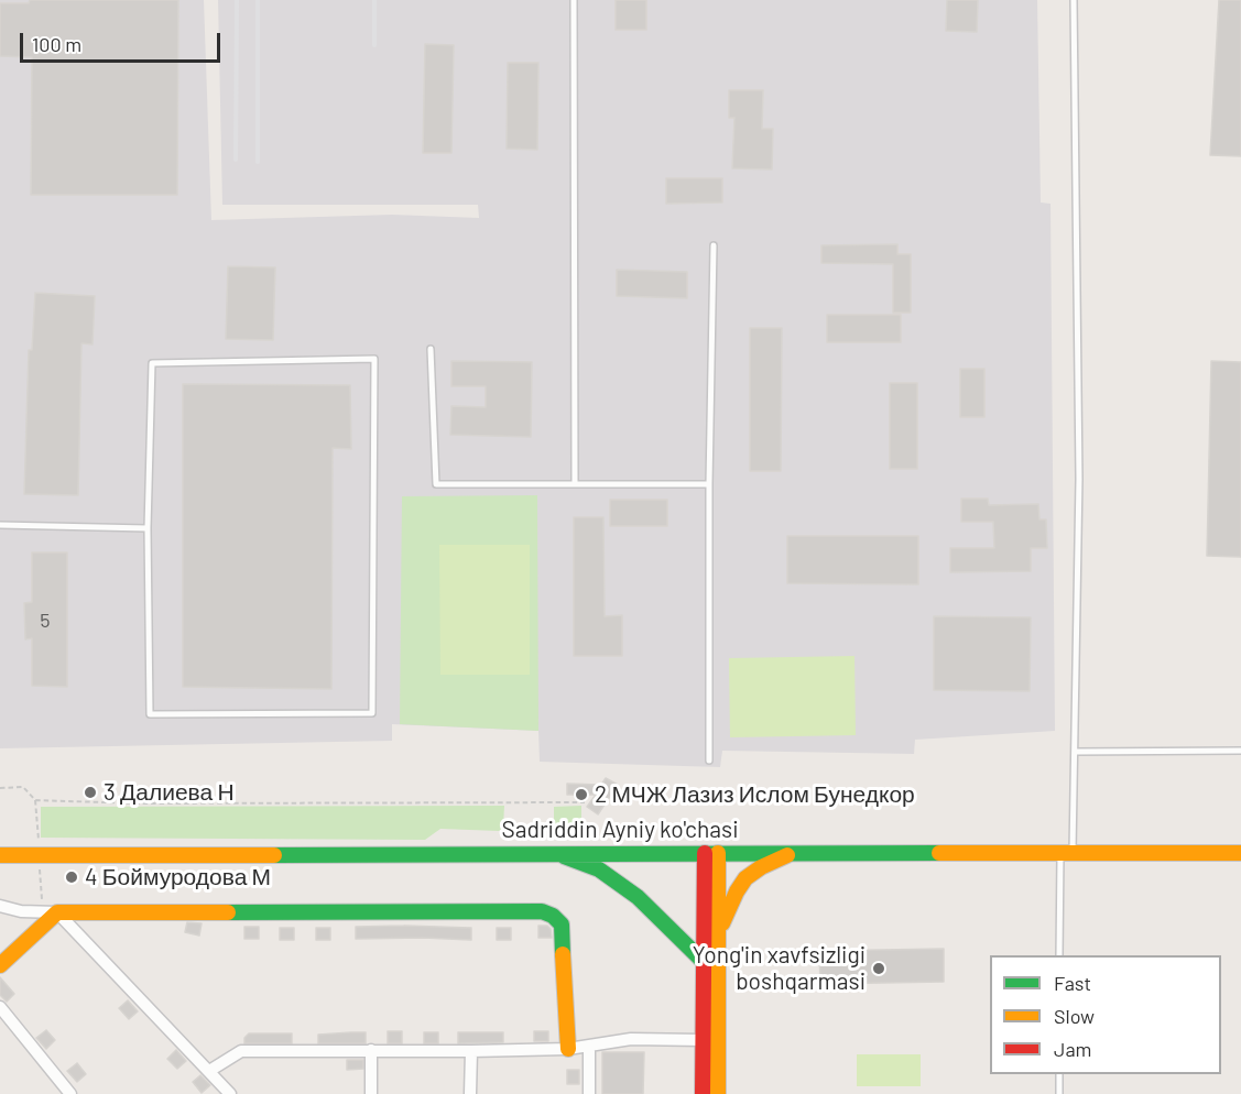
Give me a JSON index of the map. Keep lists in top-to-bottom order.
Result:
{
  "streets": {
    "street": ["Sadriddin Ayniy ko'chasi"]
  },
  "places": [
    "3 Далиева Н",
    "2 МЧЖ Лазиз Ислом Бунедкор",
    "4 Боймуродова М",
    "Yong'in xavfsizligi boshqarmasi"
  ],
  "house_numbers": ["5"],
  "legend": ["Fast", "Slow", "Jam"],
  "scale_bar": "100 m"
}
